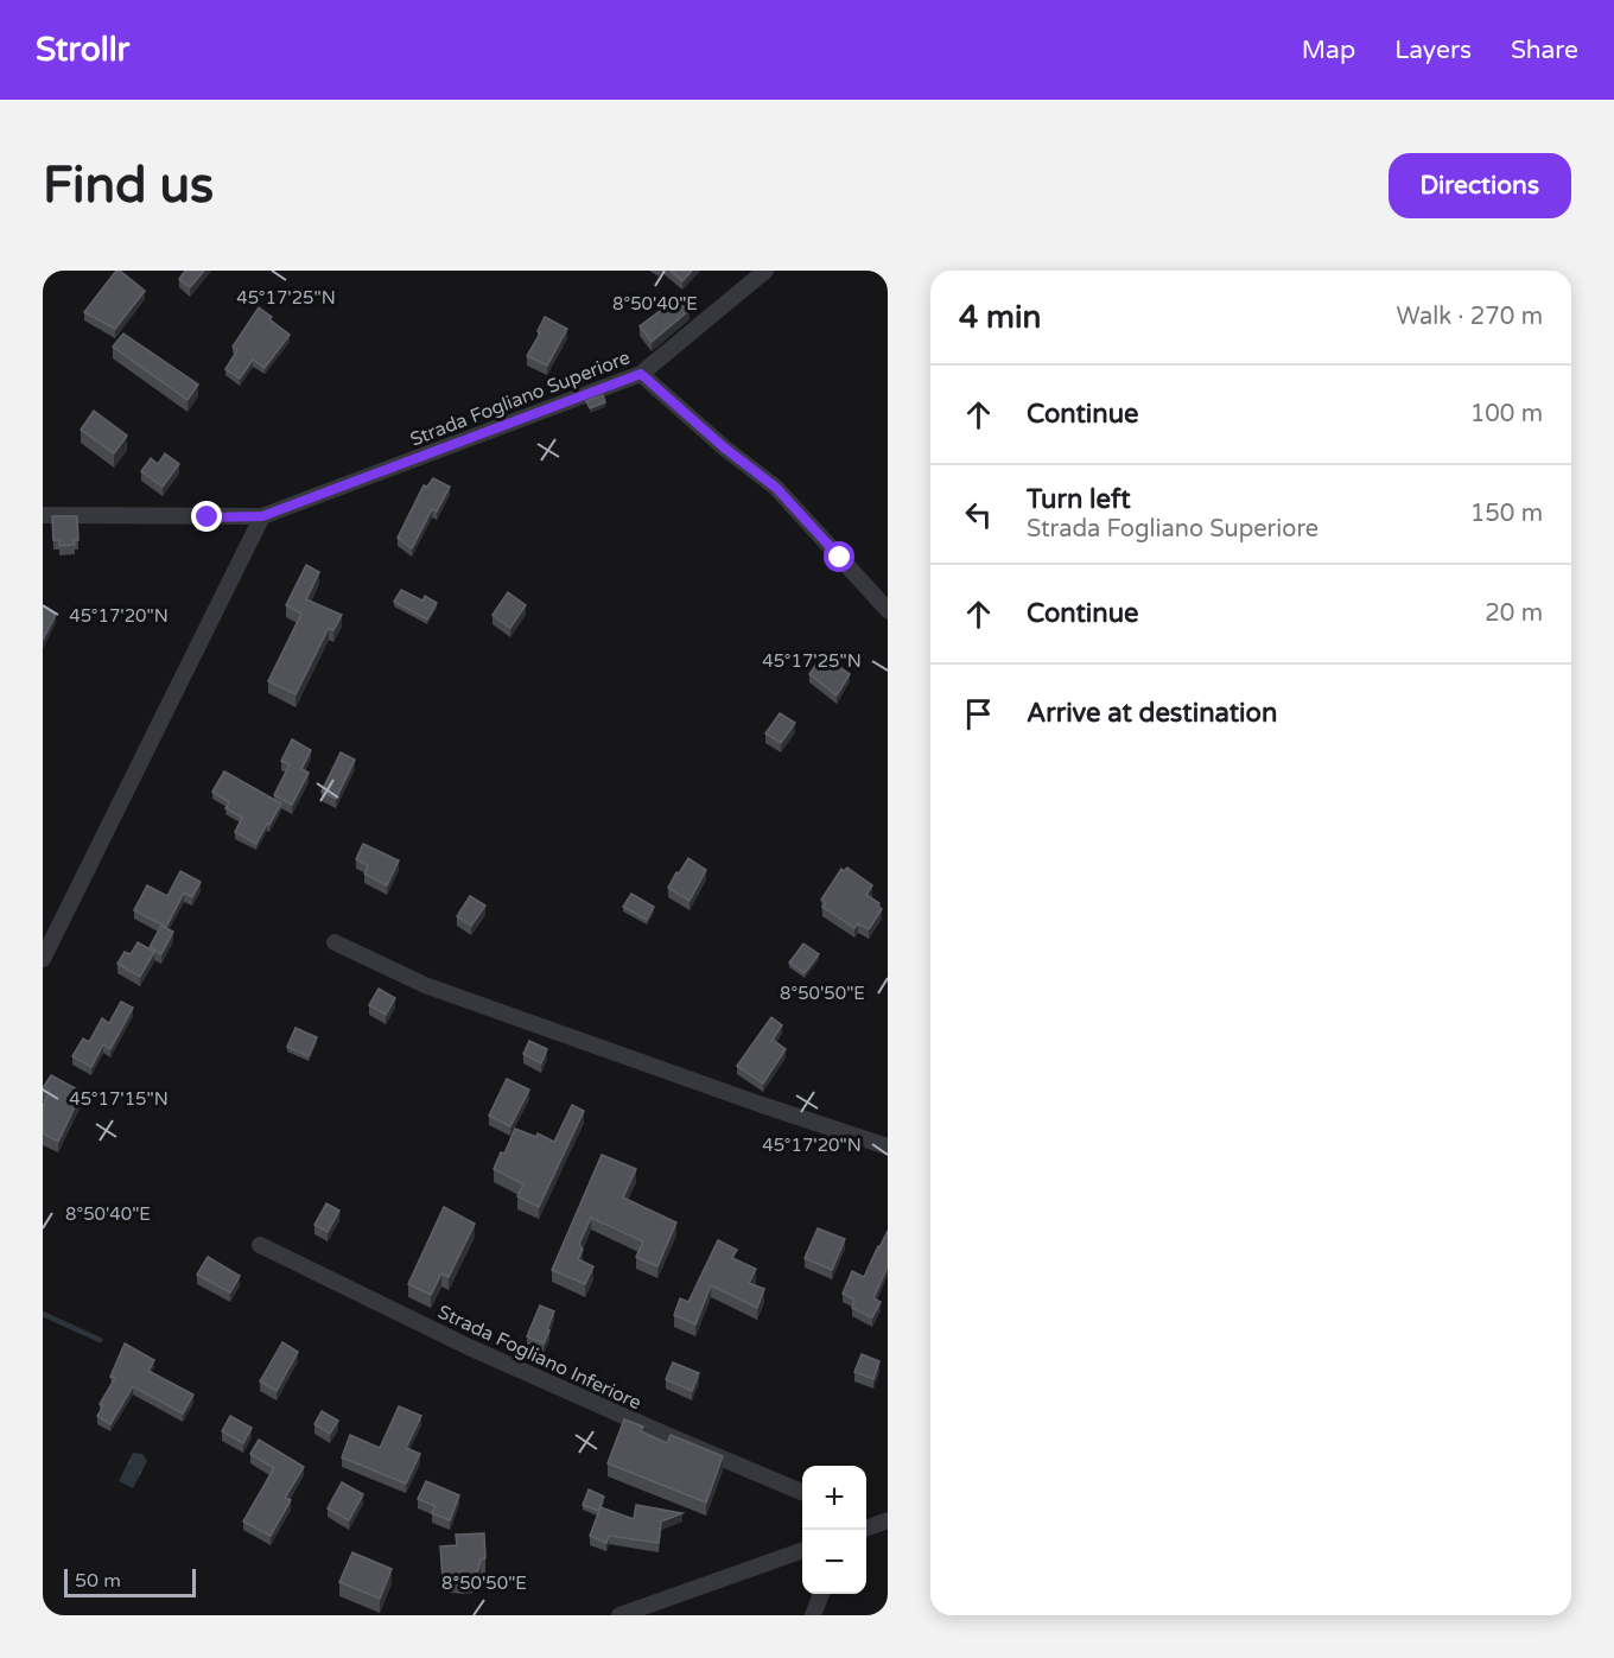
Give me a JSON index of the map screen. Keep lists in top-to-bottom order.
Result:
{
  "streets": {
    "street": ["Strada Fogliano Superiore", "Strada Fogliano Inferiore"]
  },
  "scale_bar": "50 m",
  "page": {
    "header": "Strollr",
    "nav": ["Map", "Layers", "Share"],
    "buttons": "Directions",
    "title": "Find us",
    "heading": ["4 min", "Walk · 270 m"],
    "list": [
      ["Continue", "100 m"],
      ["Turn left", "Strada Fogliano Superiore", "150 m"],
      ["Continue", "20 m"],
      "Arrive at destination"
    ],
    "map_buttons": ["+", "−"],
    "scale": "50 m"
  },
  "coordinates": [
    "45°17'25\"N",
    "8°50'40\"E",
    "45°17'20\"N",
    "8°50'50\"E",
    "45°17'15\"N"
  ]
}
